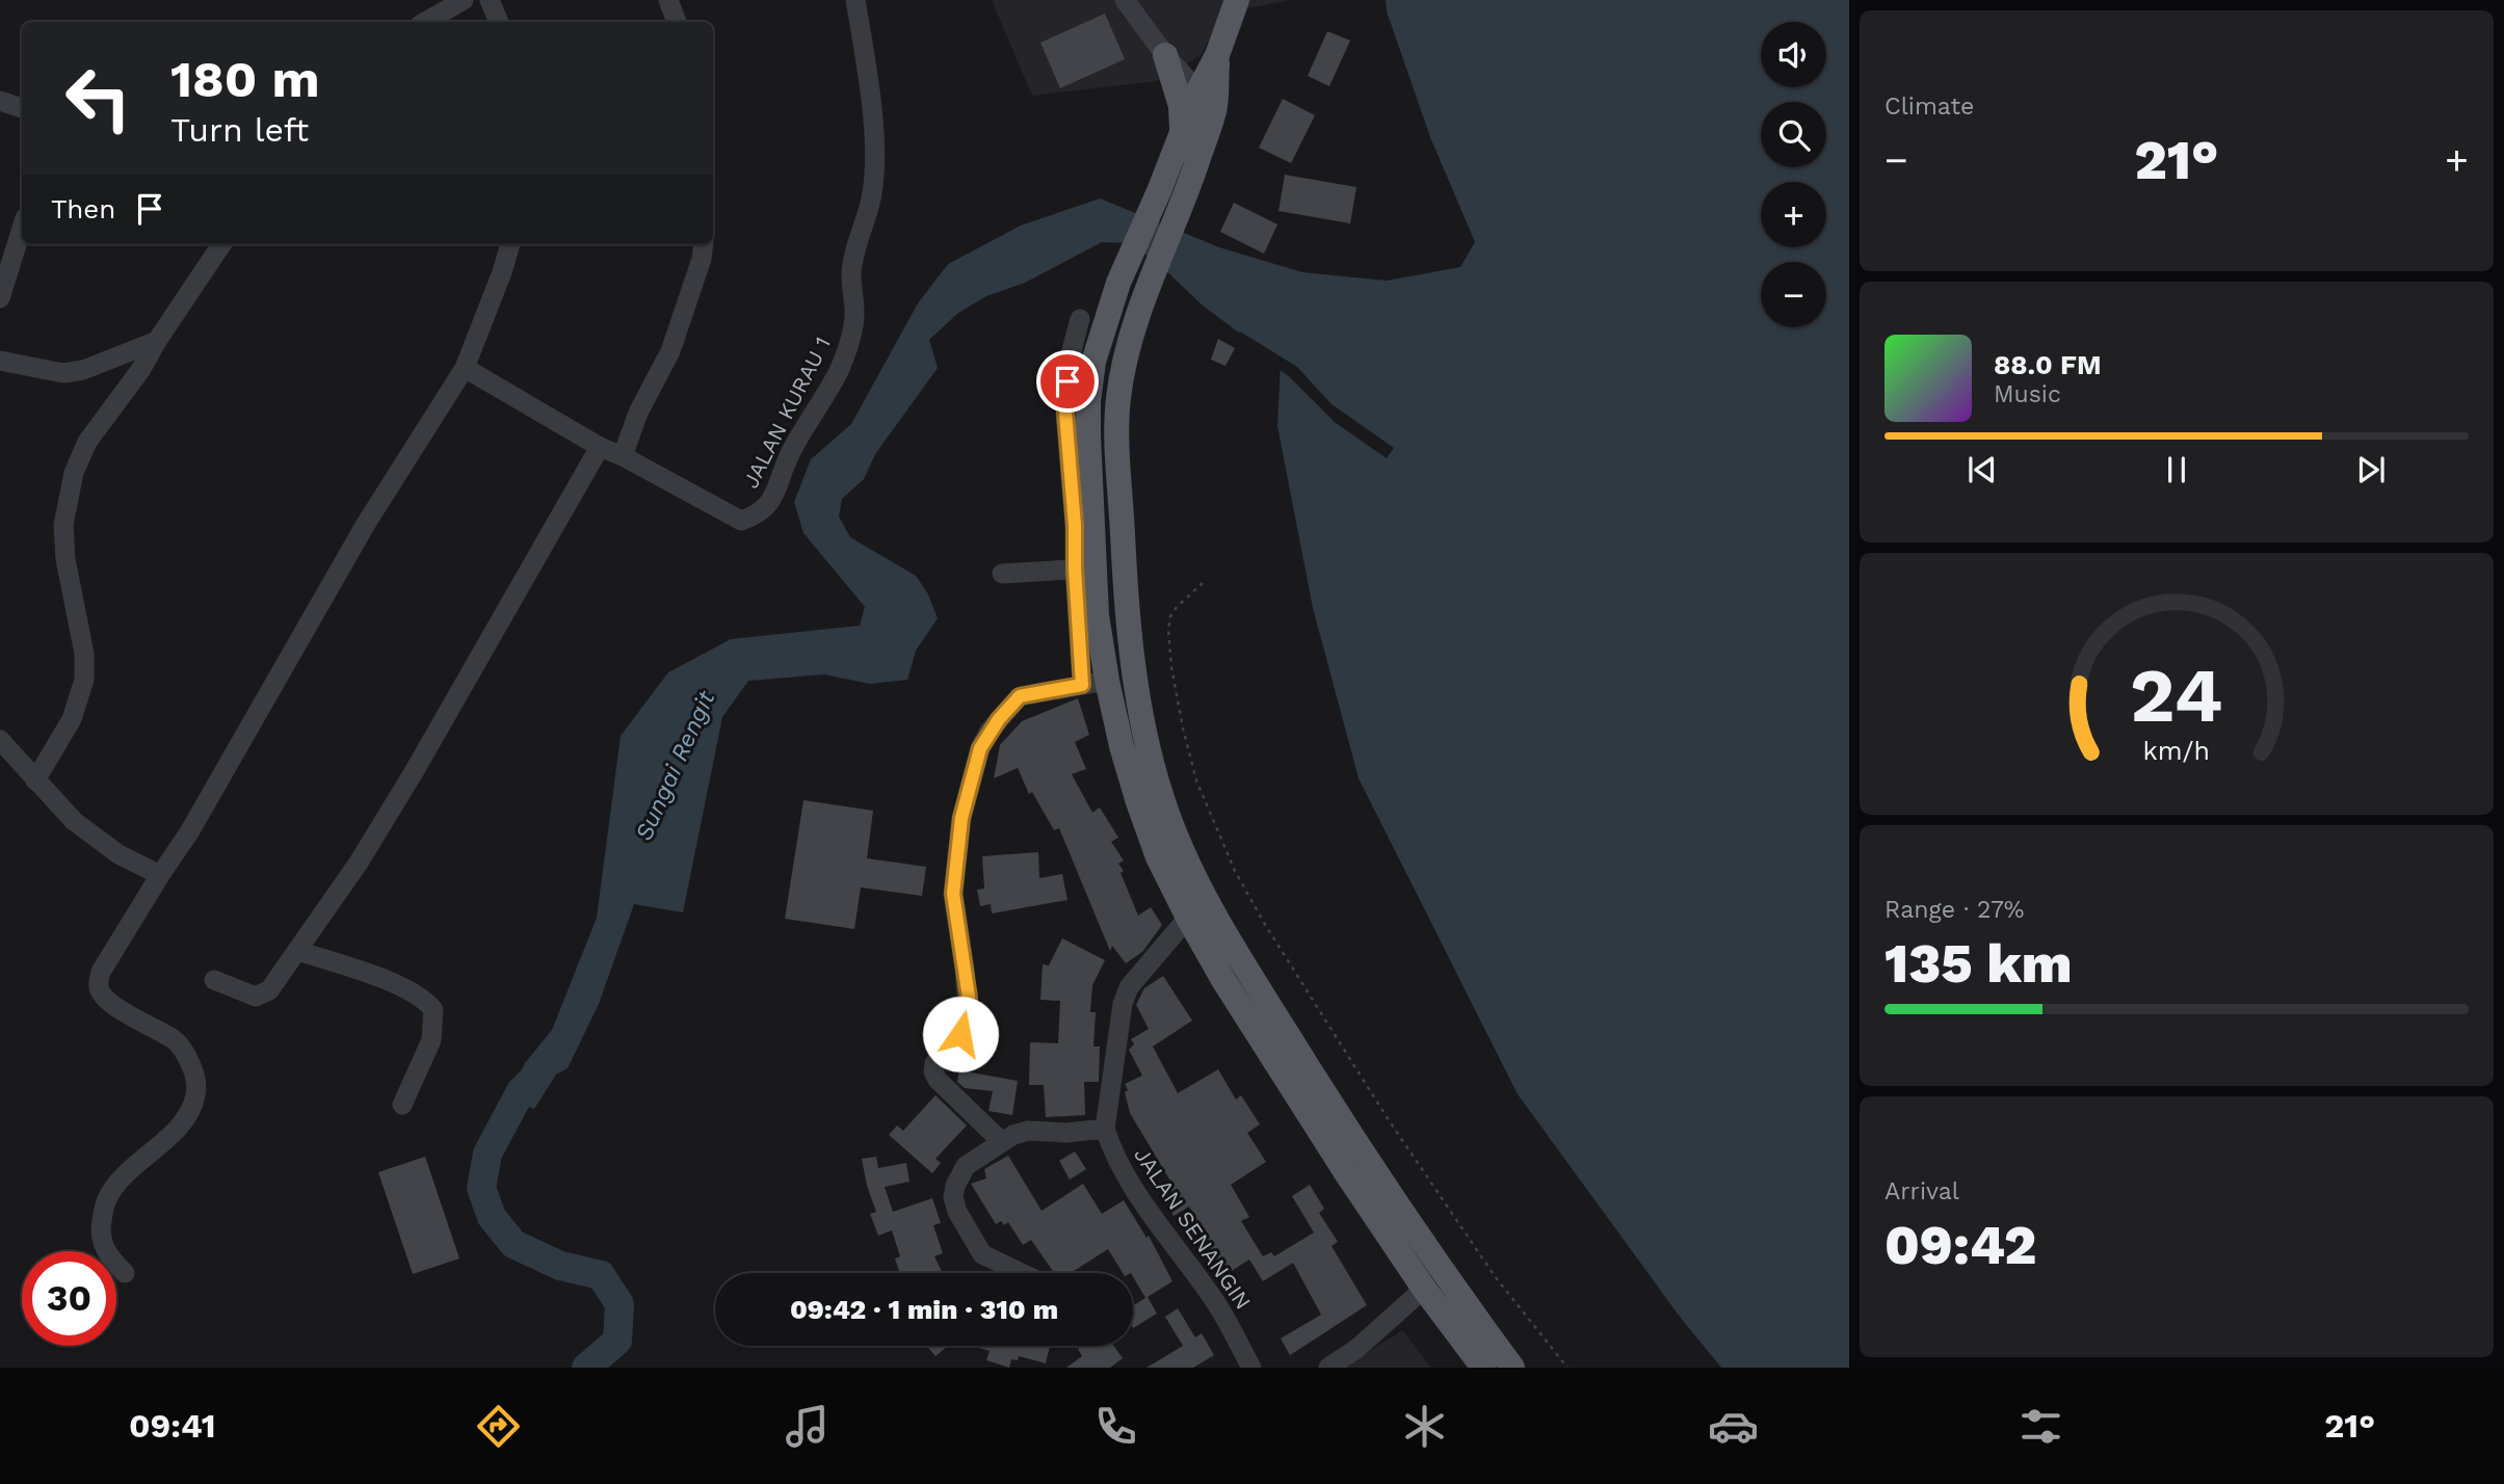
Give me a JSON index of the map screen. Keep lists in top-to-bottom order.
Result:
{
  "streets": {
    "street": ["JALAN KURAU 1", "JALAN SENANGIN"]
  },
  "water": ["Sungai Rengit"],
  "page": {
    "tile": [
      "Climate",
      ["Range · 27%", "135 km"],
      ["Arrival", "09:42"]
    ],
    "map_buttons": ["+", "−"],
    "turn": ["180 m", "Turn left"],
    "heat": ["−", "21°", "+"],
    "then": "Then",
    "song": ["88.0 FM", "Music"],
    "limit": "30",
    "trip": "09:42 · 1 min · 310 m",
    "tabs": ["09:41", "21°"],
    "gauge": ["24", "km/h"]
  }
}
